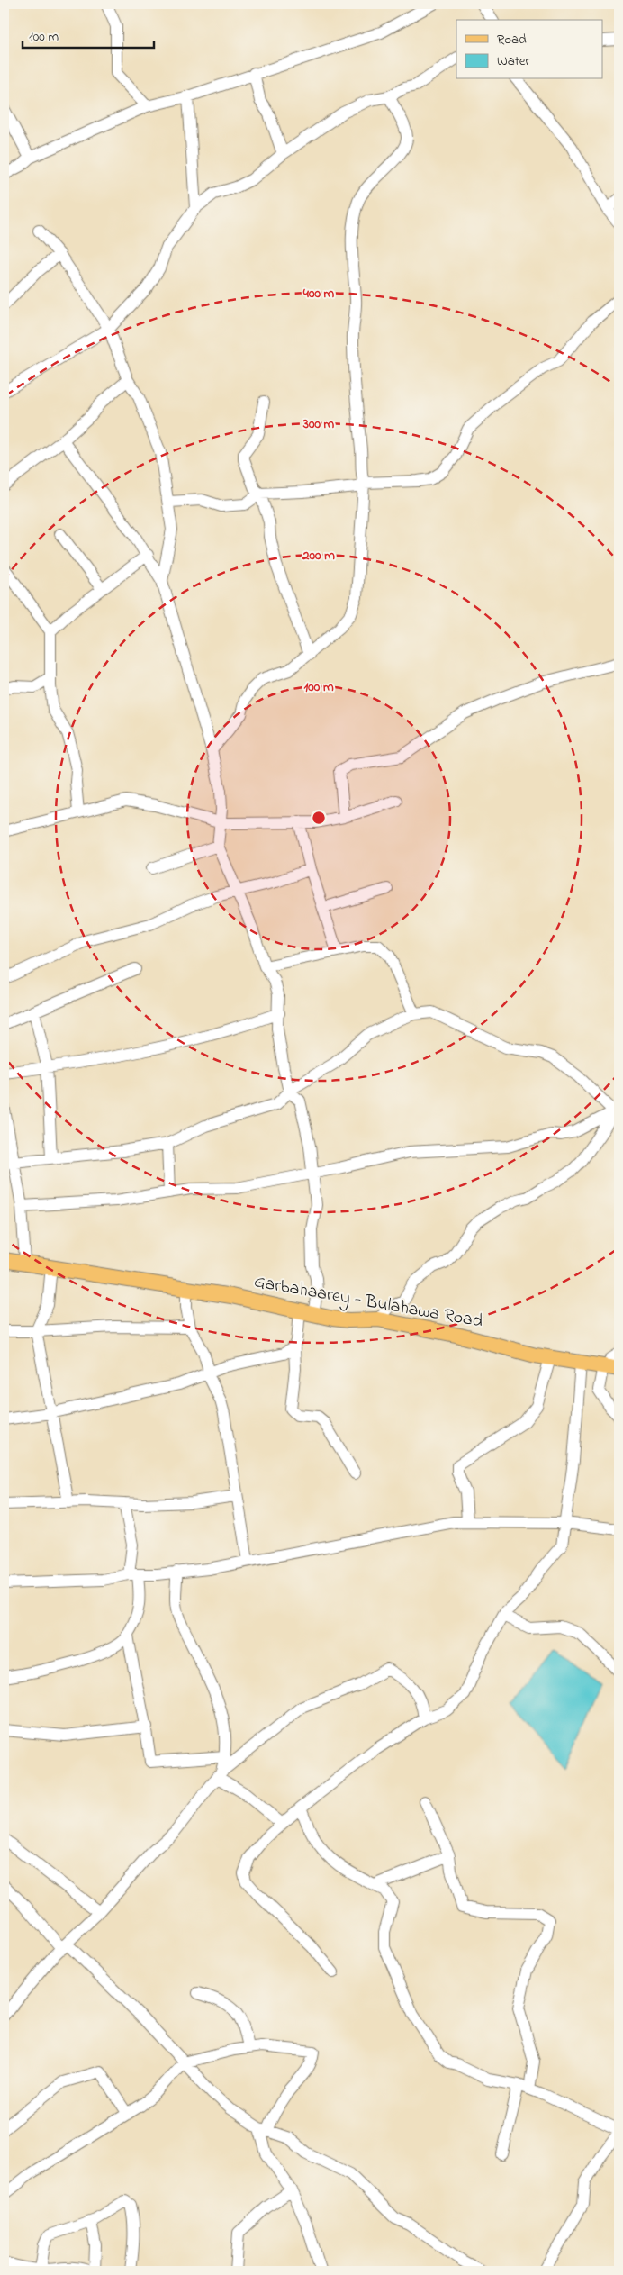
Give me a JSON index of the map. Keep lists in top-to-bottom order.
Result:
{
  "streets": {
    "main road": ["Garbahaarey - Bulahawa Road"]
  },
  "legend": ["Road", "Water"],
  "scale_bar": "100 m",
  "rings": [
    "400 m",
    "300 m",
    "200 m",
    "100 m"
  ]
}
